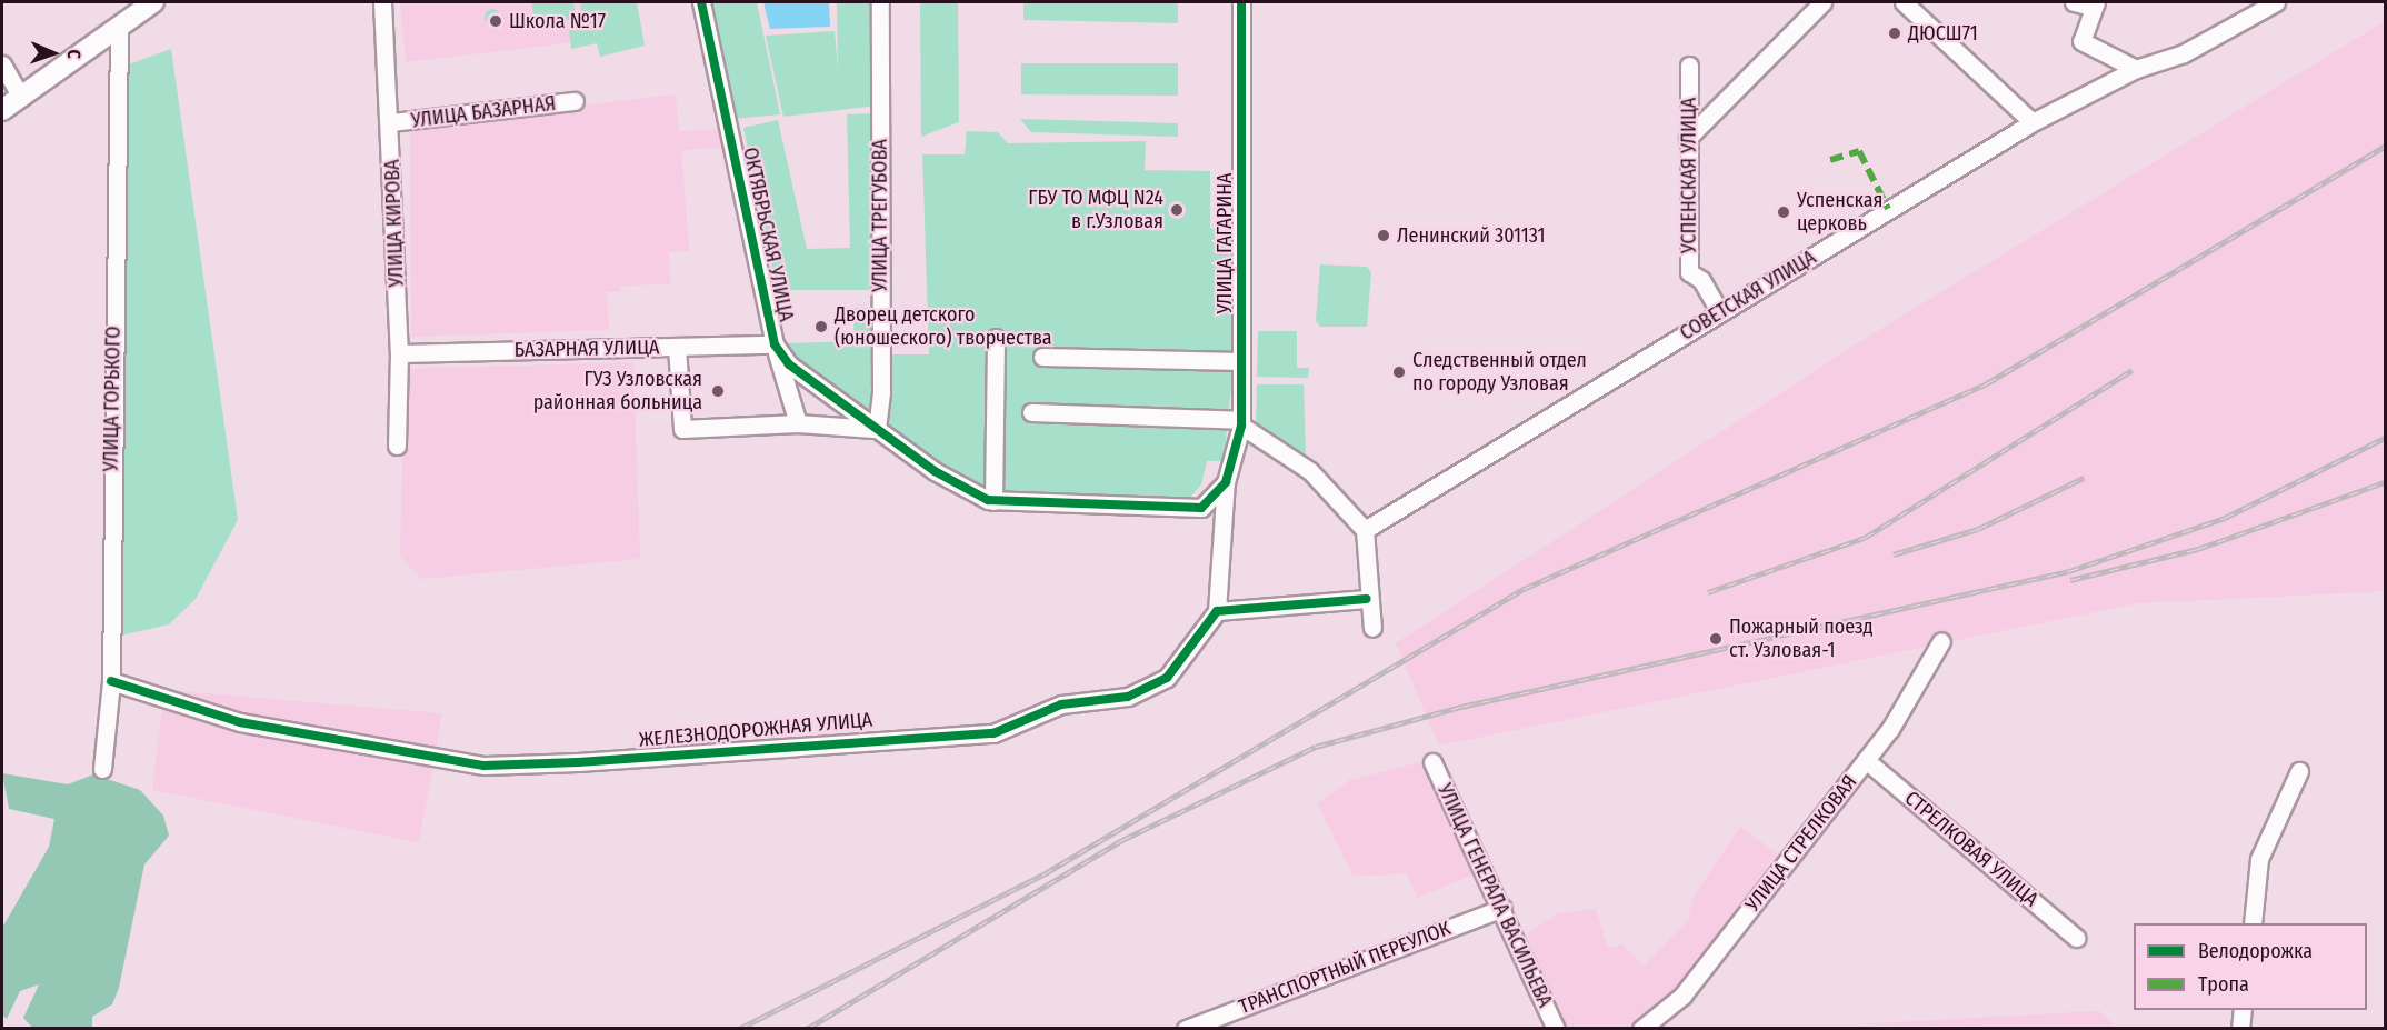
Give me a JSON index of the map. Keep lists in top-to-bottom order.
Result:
{
  "streets": {
    "street": [
      "УЛИЦА БАЗАРНАЯ",
      "УСПЕНСКАЯ УЛИЦА",
      "УЛИЦА ТРЕГУБОВА",
      "УЛИЦА КИРОВА",
      "ОКТЯБРЬСКАЯ УЛИЦА",
      "УЛИЦА ГАГАРИНА",
      "СОВЕТСКАЯ УЛИЦА",
      "БАЗАРНАЯ УЛИЦА",
      "УЛИЦА ГОРЬКОГО",
      "ЖЕЛЕЗНОДОРОЖНАЯ УЛИЦА",
      "УЛИЦА СТРЕЛКОВАЯ",
      "СТРЕЛКОВАЯ УЛИЦА",
      "УЛИЦА ГЕНЕРАЛА ВАСИЛЬЕВА",
      "ТРАНСПОРТНЫЙ ПЕРЕУЛОК"
    ]
  },
  "crossings": [
    ["УЛИЦА БАЗАРНАЯ", "УЛИЦА КИРОВА"],
    ["УСПЕНСКАЯ УЛИЦА", "СОВЕТСКАЯ УЛИЦА"],
    ["УЛИЦА ТРЕГУБОВА", "ОКТЯБРЬСКАЯ УЛИЦА"],
    ["УЛИЦА КИРОВА", "БАЗАРНАЯ УЛИЦА"],
    ["ОКТЯБРЬСКАЯ УЛИЦА", "БАЗАРНАЯ УЛИЦА"],
    ["УЛИЦА ГАГАРИНА", "ЖЕЛЕЗНОДОРОЖНАЯ УЛИЦА"],
    ["УЛИЦА ГОРЬКОГО", "ЖЕЛЕЗНОДОРОЖНАЯ УЛИЦА"],
    ["УЛИЦА СТРЕЛКОВАЯ", "СТРЕЛКОВАЯ УЛИЦА"],
    ["УЛИЦА ГЕНЕРАЛА ВАСИЛЬЕВА", "ТРАНСПОРТНЫЙ ПЕРЕУЛОК"]
  ],
  "places": [
    "Школа №17",
    "ДЮСШ71",
    "ГБУ ТО МФЦ N24 в г.Узловая",
    "Успенская церковь",
    "Ленинский 301131",
    "Дворец детского (юношеского) творчества",
    "Следственный отдел по городу Узловая",
    "ГУЗ Узловская районная больница",
    "Пожарный поезд ст. Узловая-1"
  ],
  "legend": ["Велодорожка", "Тропа"],
  "north": "right"
}
